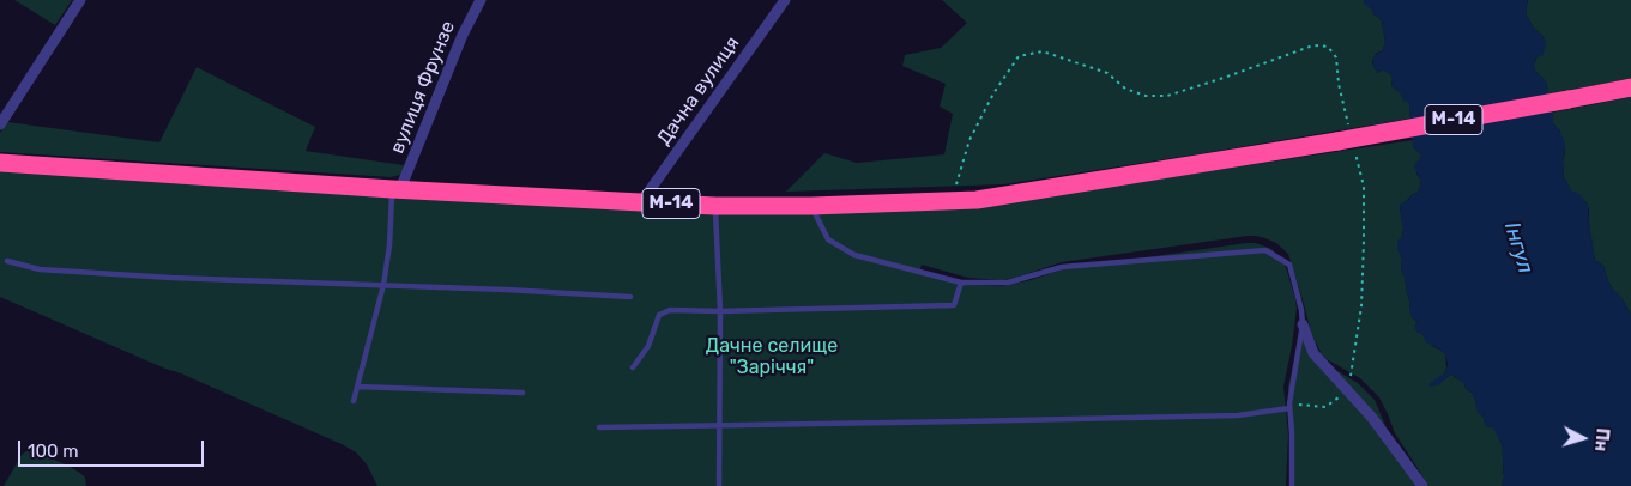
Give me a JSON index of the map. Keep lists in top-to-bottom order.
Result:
{
  "streets": {
    "highway": ["М-14"],
    "street": ["вулиця Фрунзе", "Дачна вулиця"]
  },
  "crossings": [
    ["вулиця Фрунзе", "М-14"],
    ["Дачна вулиця", "М-14"]
  ],
  "water": ["Інгул"],
  "parks": ["Дачне селище \"Заріччя\""],
  "scale_bar": "100 m",
  "north": "right"
}
